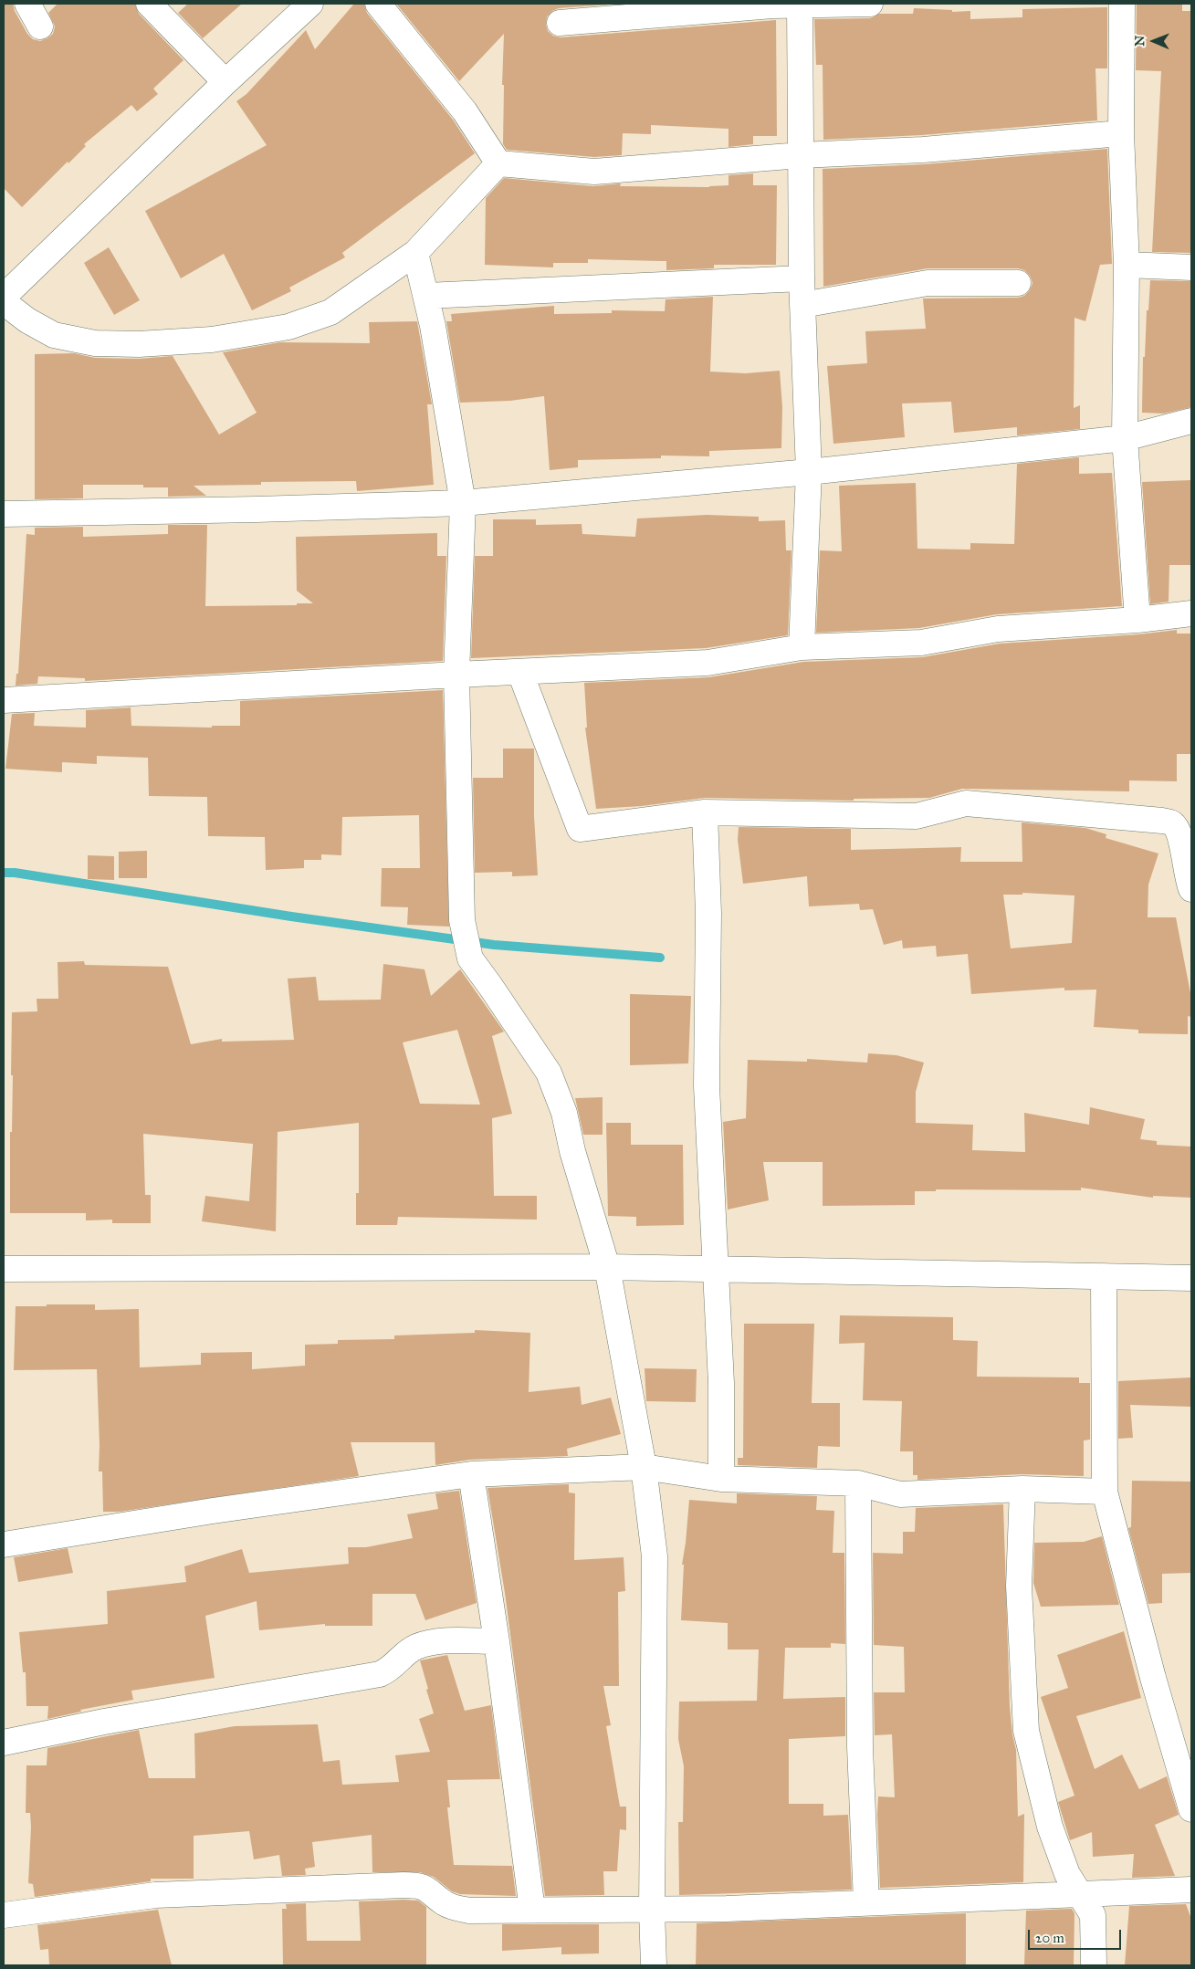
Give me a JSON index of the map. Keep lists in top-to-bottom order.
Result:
{
  "scale_bar": "20 m",
  "north": "left"
}
